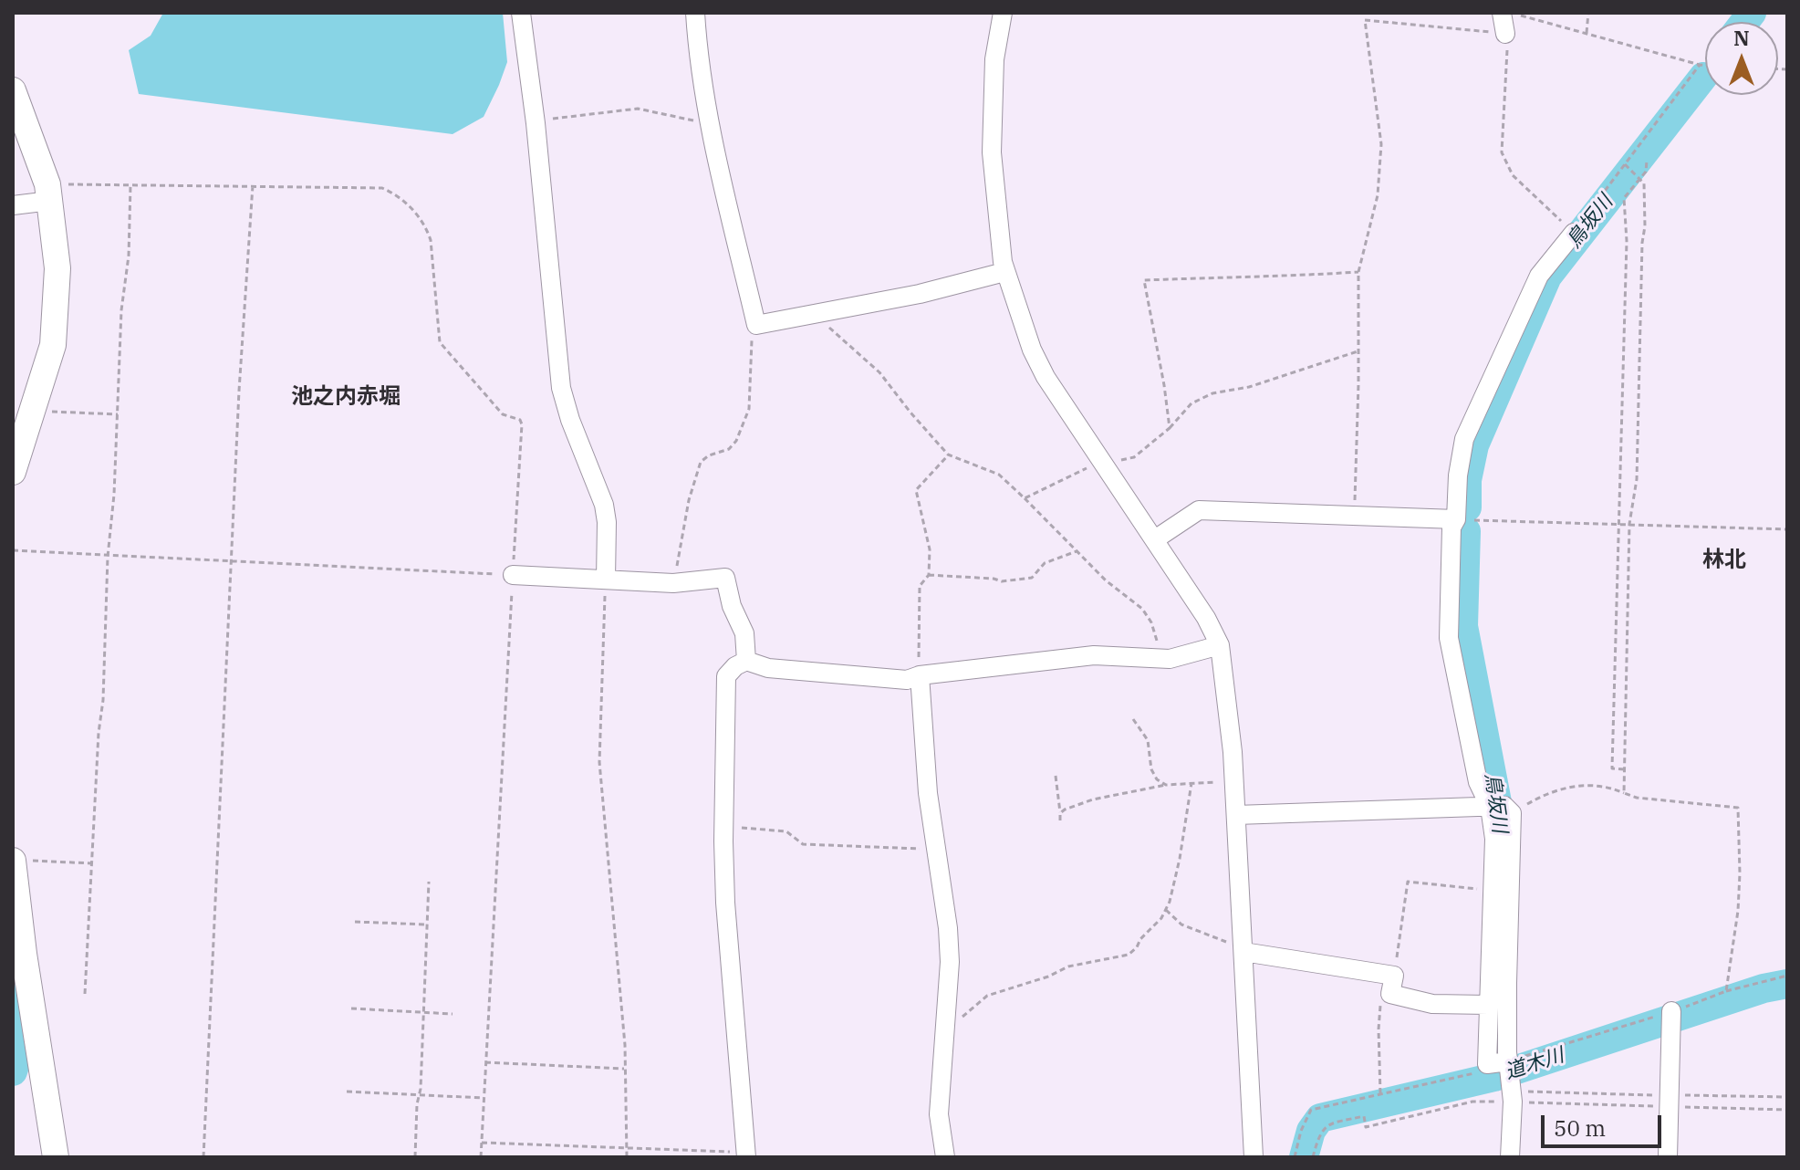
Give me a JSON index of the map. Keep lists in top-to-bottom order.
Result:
{
  "districts": ["池之内赤堀", "林北"],
  "water": ["鳥坂川", "道木川"],
  "scale_bar": "50 m",
  "north": "top"
}
